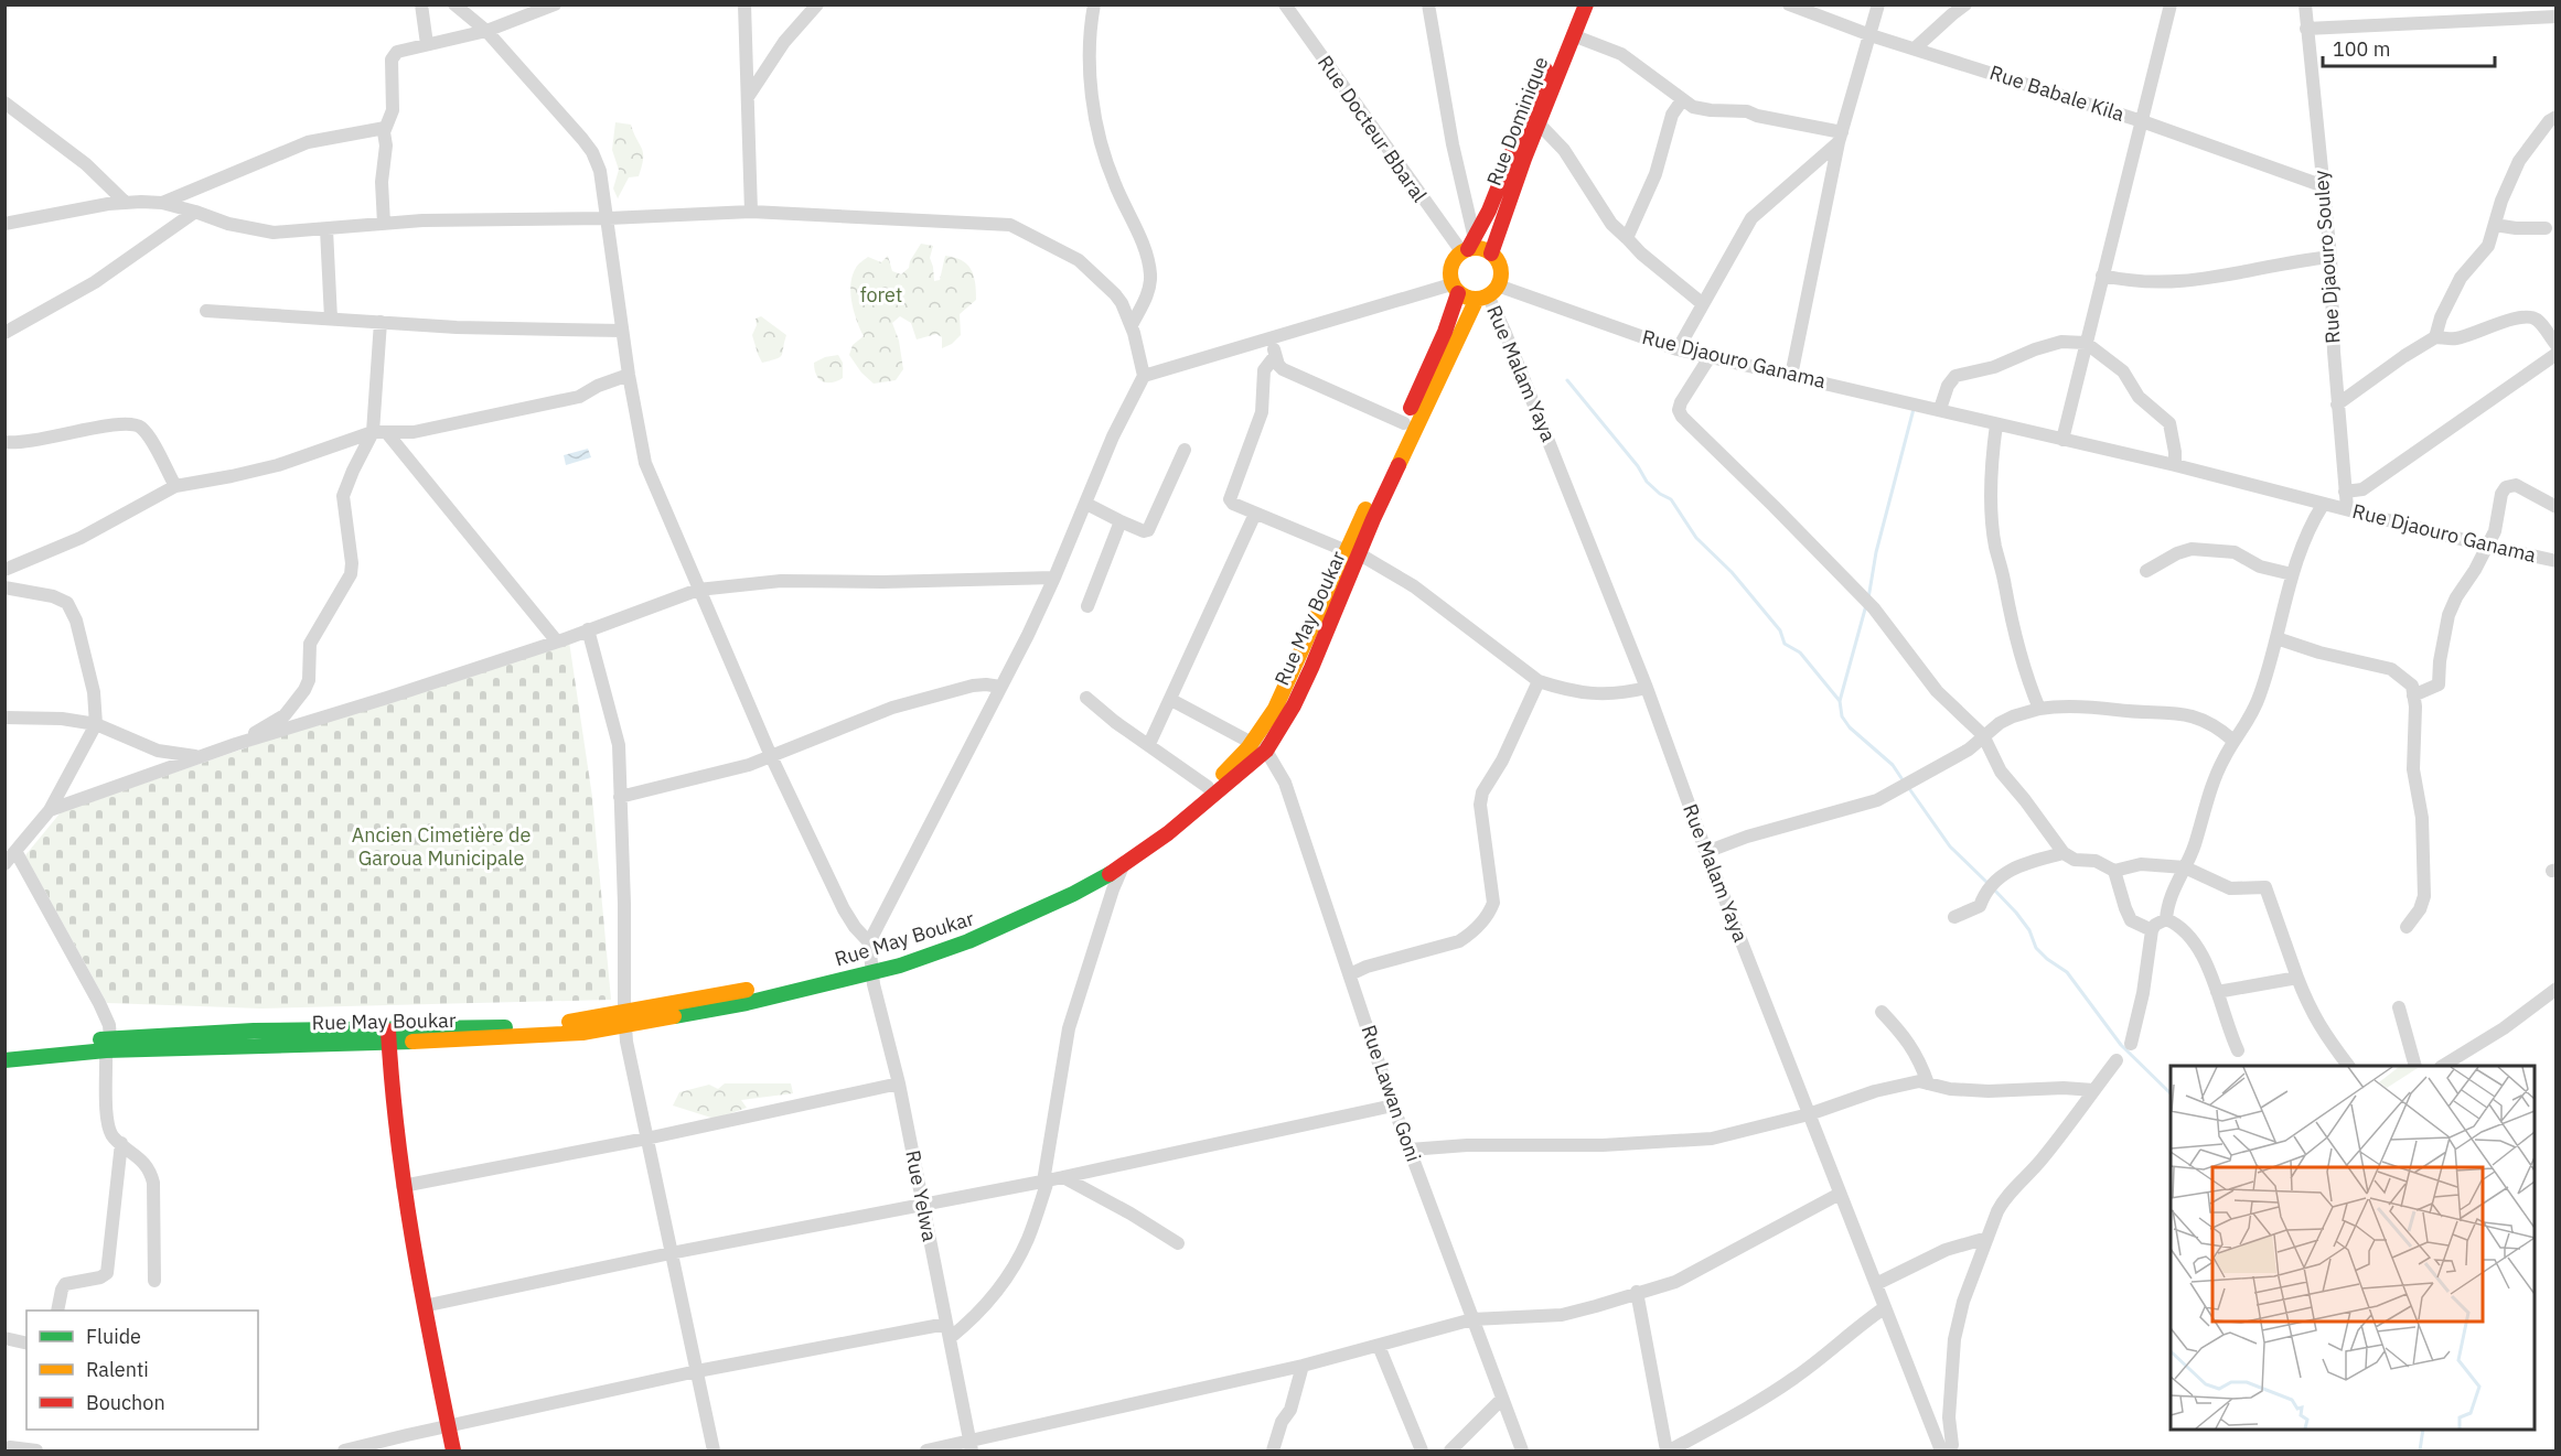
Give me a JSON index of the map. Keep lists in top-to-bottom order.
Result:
{
  "streets": {
    "main road": ["Rue Dominique", "Rue May Boukar"],
    "street": [
      "Rue Babale Kila",
      "Rue Docteur Bbaral",
      "Rue Djaouro Souley",
      "Rue Djaouro Ganama",
      "Rue Malam Yaya",
      "Rue Lawan Goni",
      "Rue Yelwa"
    ]
  },
  "crossings": [
    ["Rue Babale Kila", "Rue Djaouro Souley"],
    ["Rue Dominique", "Rue Docteur Bbaral"],
    ["Rue Dominique", "Rue Djaouro Ganama"],
    ["Rue Dominique", "Rue Malam Yaya"],
    ["Rue Dominique", "Rue May Boukar"],
    ["Rue Docteur Bbaral", "Rue Djaouro Ganama"],
    ["Rue Docteur Bbaral", "Rue Malam Yaya"],
    ["Rue Docteur Bbaral", "Rue May Boukar"],
    ["Rue Djaouro Souley", "Rue Djaouro Ganama"],
    ["Rue Djaouro Ganama", "Rue Malam Yaya"],
    ["Rue Djaouro Ganama", "Rue May Boukar"],
    ["Rue Malam Yaya", "Rue May Boukar"],
    ["Rue May Boukar", "Rue Lawan Goni"],
    ["Rue May Boukar", "Rue Yelwa"]
  ],
  "parks": ["foret", "Ancien Cimetière de Garoua Municipale"],
  "legend": ["Fluide", "Ralenti", "Bouchon"],
  "scale_bar": "100 m"
}
